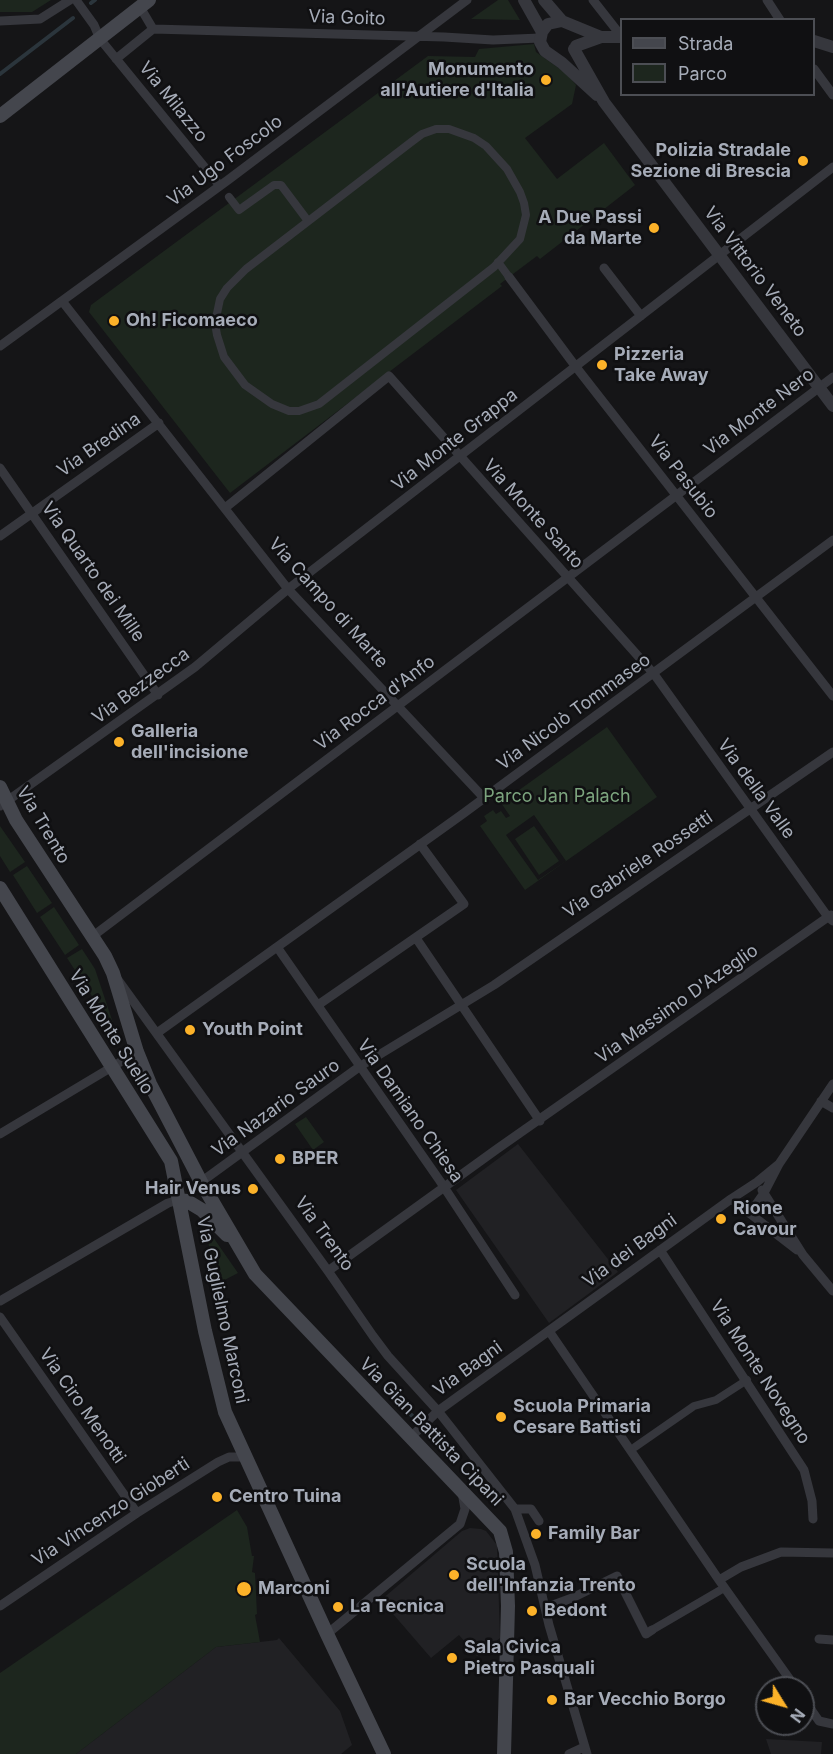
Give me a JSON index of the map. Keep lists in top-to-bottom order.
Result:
{
  "streets": {
    "main road": [
      "Via Trento",
      "Via Monte Suello",
      "Via Guglielmo Marconi",
      "Via Gian Battista Cipani"
    ],
    "street": [
      "Via Goito",
      "Via Milazzo",
      "Via Ugo Foscolo",
      "Via Vittorio Veneto",
      "Via Monte Nero",
      "Via Monte Grappa",
      "Via Bredina",
      "Via Pasubio",
      "Via Monte Santo",
      "Via Quarto dei Mille",
      "Via Campo di Marte",
      "Via Bezzecca",
      "Via Rocca d'Anfo",
      "Via Nicolò Tommaseo",
      "Via della Valle",
      "Via Gabriele Rossetti",
      "Via Massimo D'Azeglio",
      "Via Nazario Sauro",
      "Via Damiano Chiesa",
      "Via dei Bagni",
      "Via Bagni",
      "Via Monte Novegno",
      "Via Ciro Menotti",
      "Via Vincenzo Gioberti"
    ]
  },
  "crossings": [
    ["Via Goito", "Via Ugo Foscolo"],
    ["Via Goito", "Via Vittorio Veneto"],
    ["Via Milazzo", "Via Ugo Foscolo"],
    ["Via Ugo Foscolo", "Via Campo di Marte"],
    ["Via Vittorio Veneto", "Via Monte Nero"],
    ["Via Vittorio Veneto", "Via Monte Grappa"],
    ["Via Monte Nero", "Via Pasubio"],
    ["Via Monte Nero", "Via Rocca d'Anfo"],
    ["Via Monte Grappa", "Via Pasubio"],
    ["Via Monte Grappa", "Via Monte Santo"],
    ["Via Monte Grappa", "Via Campo di Marte"],
    ["Via Monte Grappa", "Via Bezzecca"],
    ["Via Bredina", "Via Quarto dei Mille"],
    ["Via Bredina", "Via Campo di Marte"],
    ["Via Pasubio", "Via Rocca d'Anfo"],
    ["Via Pasubio", "Via Nicolò Tommaseo"],
    ["Via Monte Santo", "Via Campo di Marte"],
    ["Via Monte Santo", "Via Rocca d'Anfo"],
    ["Via Monte Santo", "Via Nicolò Tommaseo"],
    ["Via Monte Santo", "Via della Valle"],
    ["Via Quarto dei Mille", "Via Bezzecca"],
    ["Via Campo di Marte", "Via Bezzecca"],
    ["Via Campo di Marte", "Via Rocca d'Anfo"],
    ["Via Campo di Marte", "Via Nicolò Tommaseo"],
    ["Via Bezzecca", "Via Trento"],
    ["Via Rocca d'Anfo", "Via Trento"],
    ["Via Nicolò Tommaseo", "Via della Valle"],
    ["Via Nicolò Tommaseo", "Via Trento"],
    ["Via Nicolò Tommaseo", "Via Damiano Chiesa"],
    ["Via della Valle", "Via Gabriele Rossetti"],
    ["Via della Valle", "Via Massimo D'Azeglio"],
    ["Via Trento", "Via Massimo D'Azeglio"],
    ["Via Trento", "Via Monte Suello"],
    ["Via Trento", "Via Nazario Sauro"],
    ["Via Trento", "Via Bagni"],
    ["Via Gabriele Rossetti", "Via Nazario Sauro"],
    ["Via Massimo D'Azeglio", "Via Damiano Chiesa"],
    ["Via Monte Suello", "Via Nazario Sauro"],
    ["Via Monte Suello", "Via Guglielmo Marconi"],
    ["Via Monte Suello", "Via Gian Battista Cipani"],
    ["Via Nazario Sauro", "Via Damiano Chiesa"],
    ["Via Nazario Sauro", "Via Gian Battista Cipani"],
    ["Via dei Bagni", "Via Bagni"],
    ["Via dei Bagni", "Via Monte Novegno"],
    ["Via Guglielmo Marconi", "Via Vincenzo Gioberti"],
    ["Via Bagni", "Via Gian Battista Cipani"],
    ["Via Ciro Menotti", "Via Vincenzo Gioberti"]
  ],
  "parks": ["Parco Jan Palach"],
  "places": [
    "Monumento all'Autiere d'Italia",
    "Polizia Stradale Sezione di Brescia",
    "A Due Passi da Marte",
    "Oh! Ficomaeco",
    "Pizzeria Take Away",
    "Galleria dell'incisione",
    "Youth Point",
    "BPER",
    "Hair Venus",
    "Rione Cavour",
    "Scuola Primaria Cesare Battisti",
    "Centro Tuina",
    "Family Bar",
    "Scuola dell'Infanzia Trento",
    "Marconi",
    "La Tecnica",
    "Bedont",
    "Sala Civica Pietro Pasquali",
    "Bar Vecchio Borgo"
  ],
  "legend": ["Strada", "Parco"],
  "north": "bottom right"
}
